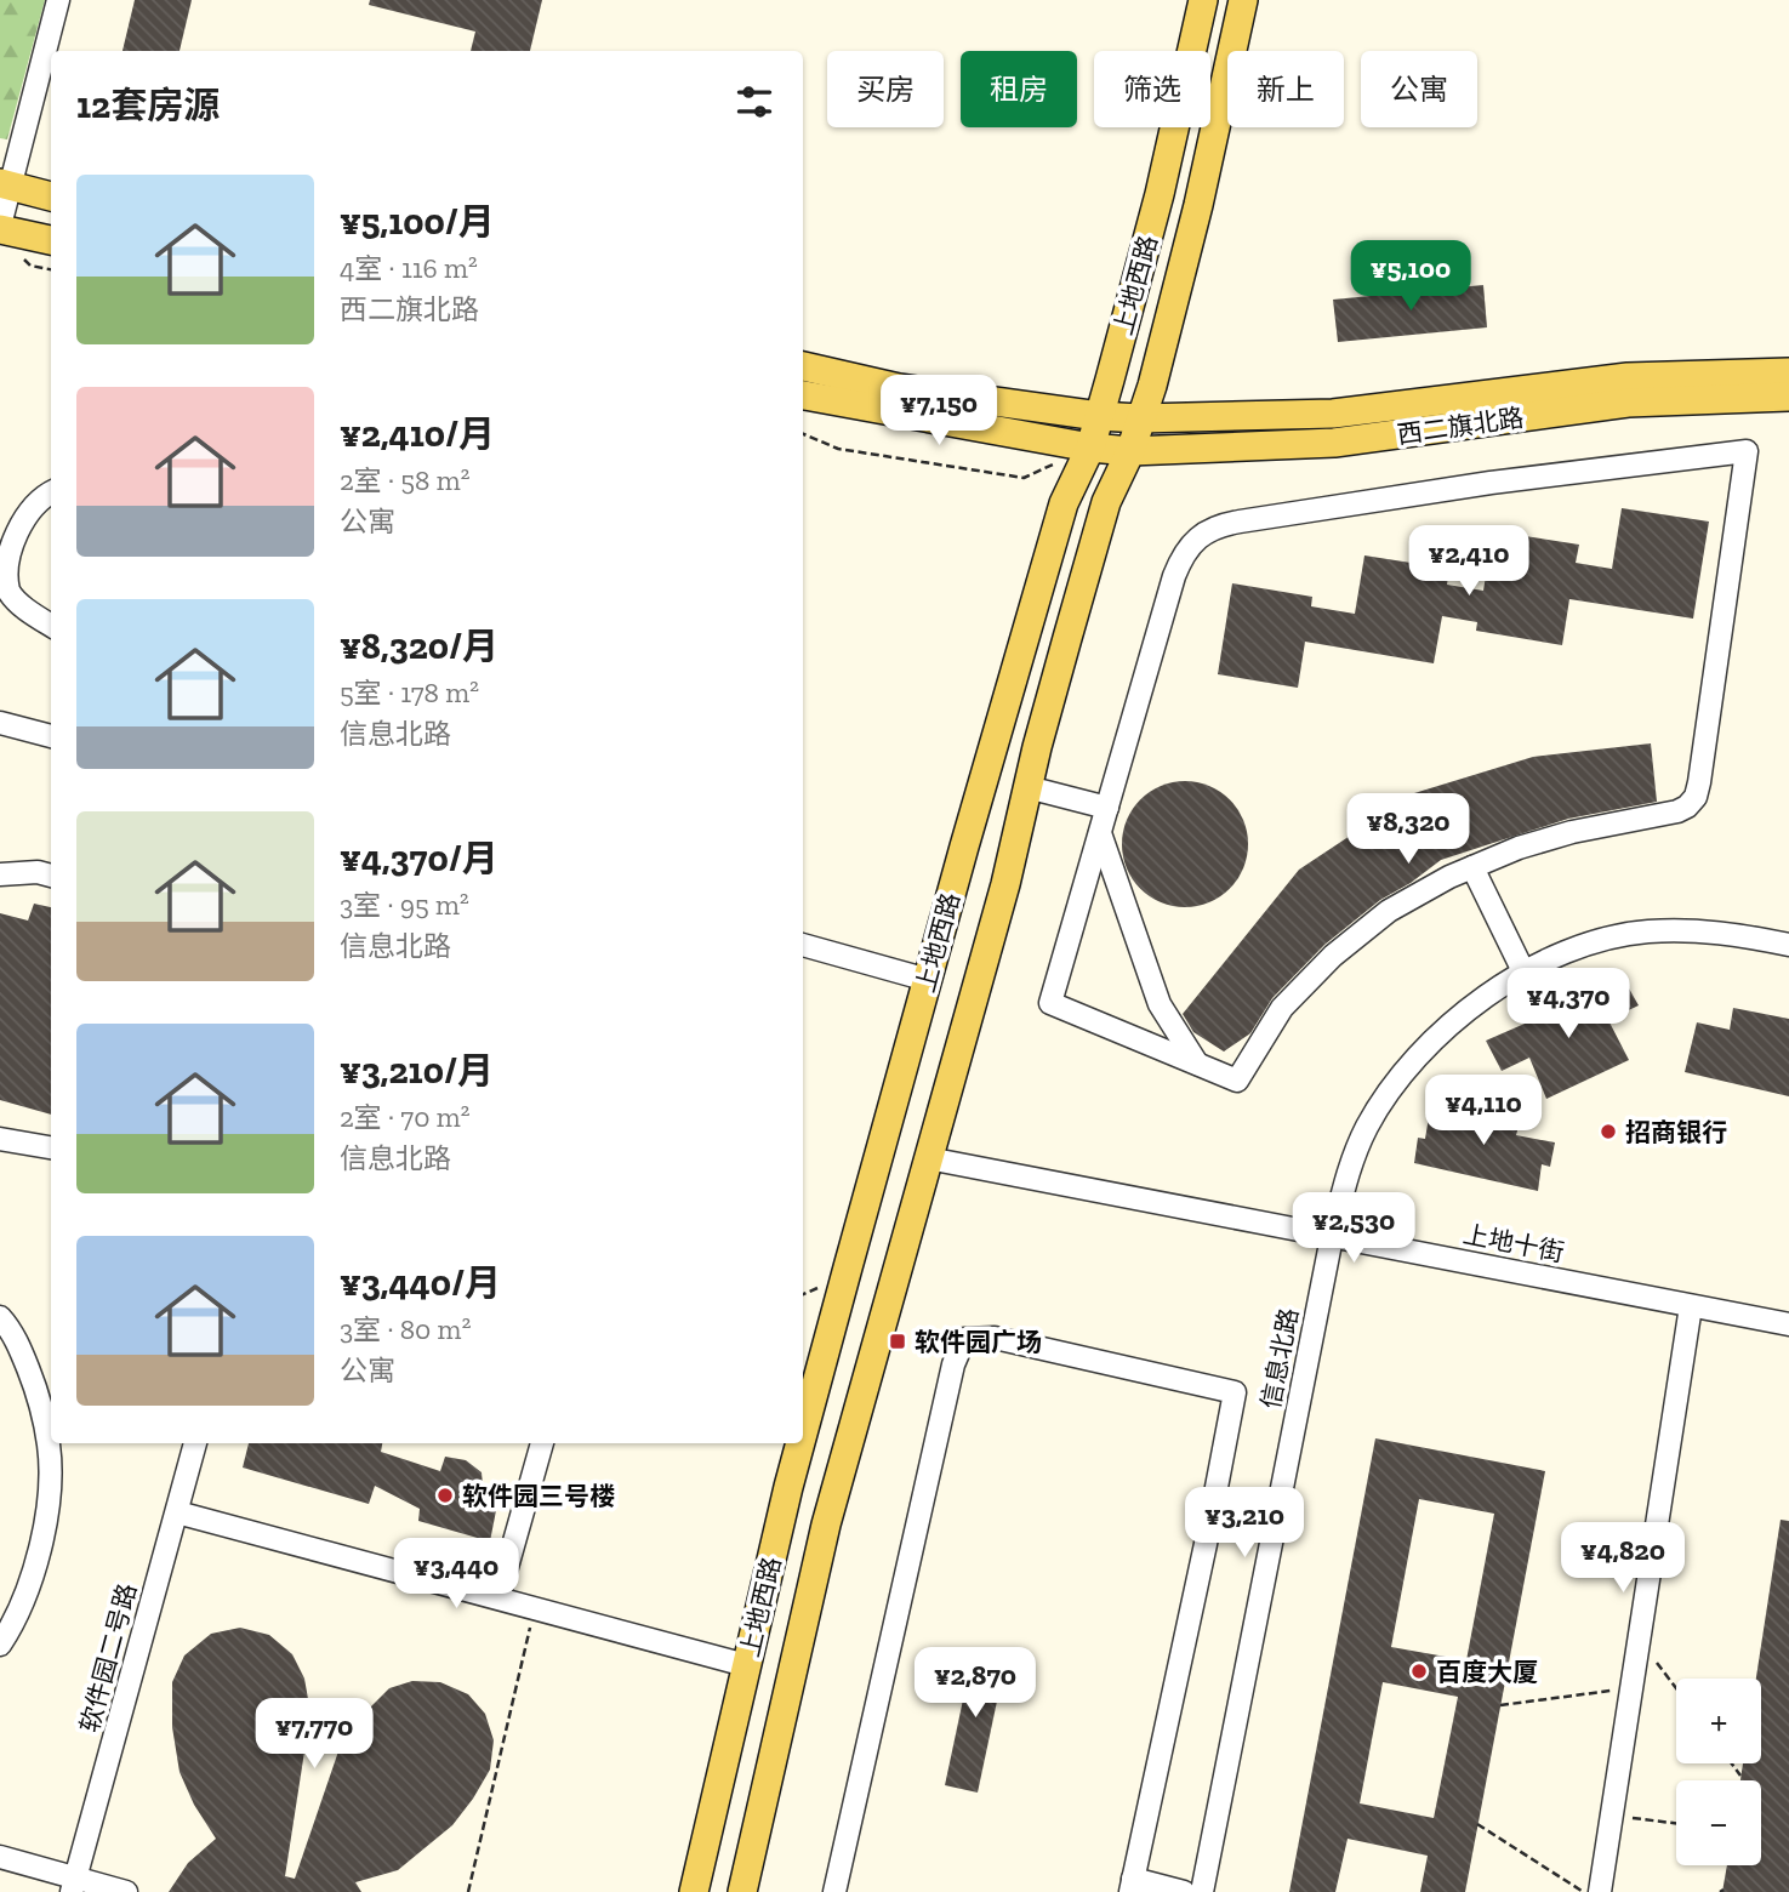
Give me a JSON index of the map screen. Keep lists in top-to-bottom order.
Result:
{
  "streets": {
    "main road": ["上地西路", "西二旗北路"],
    "street": ["上地十街", "信息北路", "软件园二号路"]
  },
  "crossings": [
    ["上地西路", "西二旗北路"],
    ["上地西路", "上地十街"],
    ["上地十街", "信息北路"]
  ],
  "places": {
    "other": ["招商银行", "软件园三号楼", "百度大厦"],
    "transit": ["软件园广场"]
  },
  "page": {
    "chip": [
      "买房",
      "租房",
      "筛选",
      "新上",
      "公寓"
    ],
    "heading": "12套房源",
    "list": [
      {
        "name": "¥5,100/月",
        "note": "4室 · 116 m² · 西二旗北路"
      },
      {
        "name": "¥2,410/月",
        "note": "2室 · 58 m² · 公寓"
      },
      {
        "name": "¥8,320/月",
        "note": "5室 · 178 m² · 信息北路"
      },
      {
        "name": "¥4,370/月",
        "note": "3室 · 95 m² · 信息北路"
      },
      {
        "name": "¥3,210/月",
        "note": "2室 · 70 m² · 信息北路"
      },
      {
        "name": "¥3,440/月",
        "note": "3室 · 80 m² · 公寓"
      }
    ],
    "price": [
      "¥5,100",
      "¥7,150",
      "¥2,410",
      "¥8,320",
      "¥4,370",
      "¥4,110",
      "¥2,530",
      "¥3,210",
      "¥4,820",
      "¥3,440",
      "¥2,870",
      "¥7,770"
    ],
    "map_buttons": ["+", "−"]
  }
}
